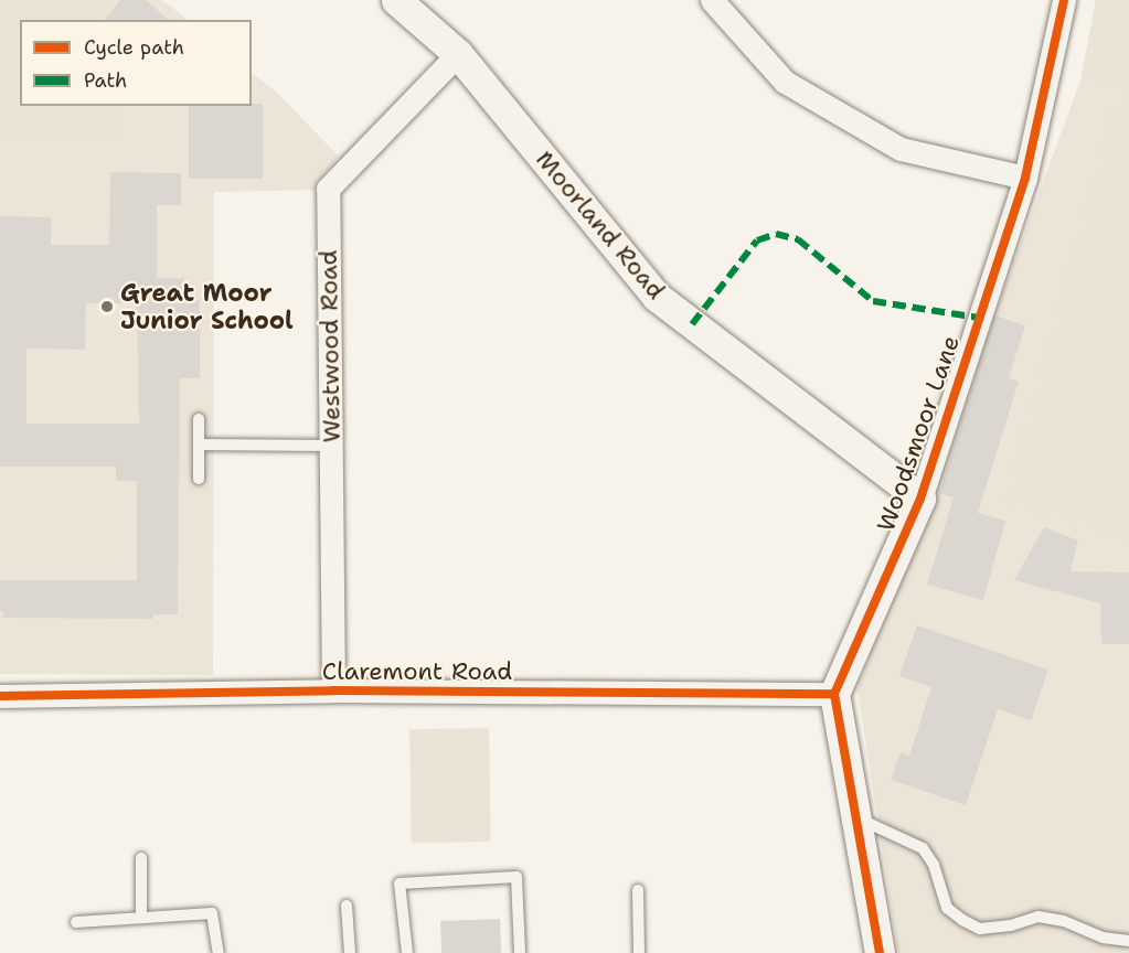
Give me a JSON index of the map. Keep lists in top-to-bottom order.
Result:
{
  "streets": {
    "street": [
      "Moorland Road",
      "Westwood Road",
      "Woodsmoor Lane",
      "Claremont Road"
    ]
  },
  "crossings": [
    ["Moorland Road", "Westwood Road"],
    ["Moorland Road", "Woodsmoor Lane"],
    ["Westwood Road", "Claremont Road"],
    ["Woodsmoor Lane", "Claremont Road"]
  ],
  "places": ["Great Moor Junior School"],
  "legend": ["Cycle path", "Path"]
}
